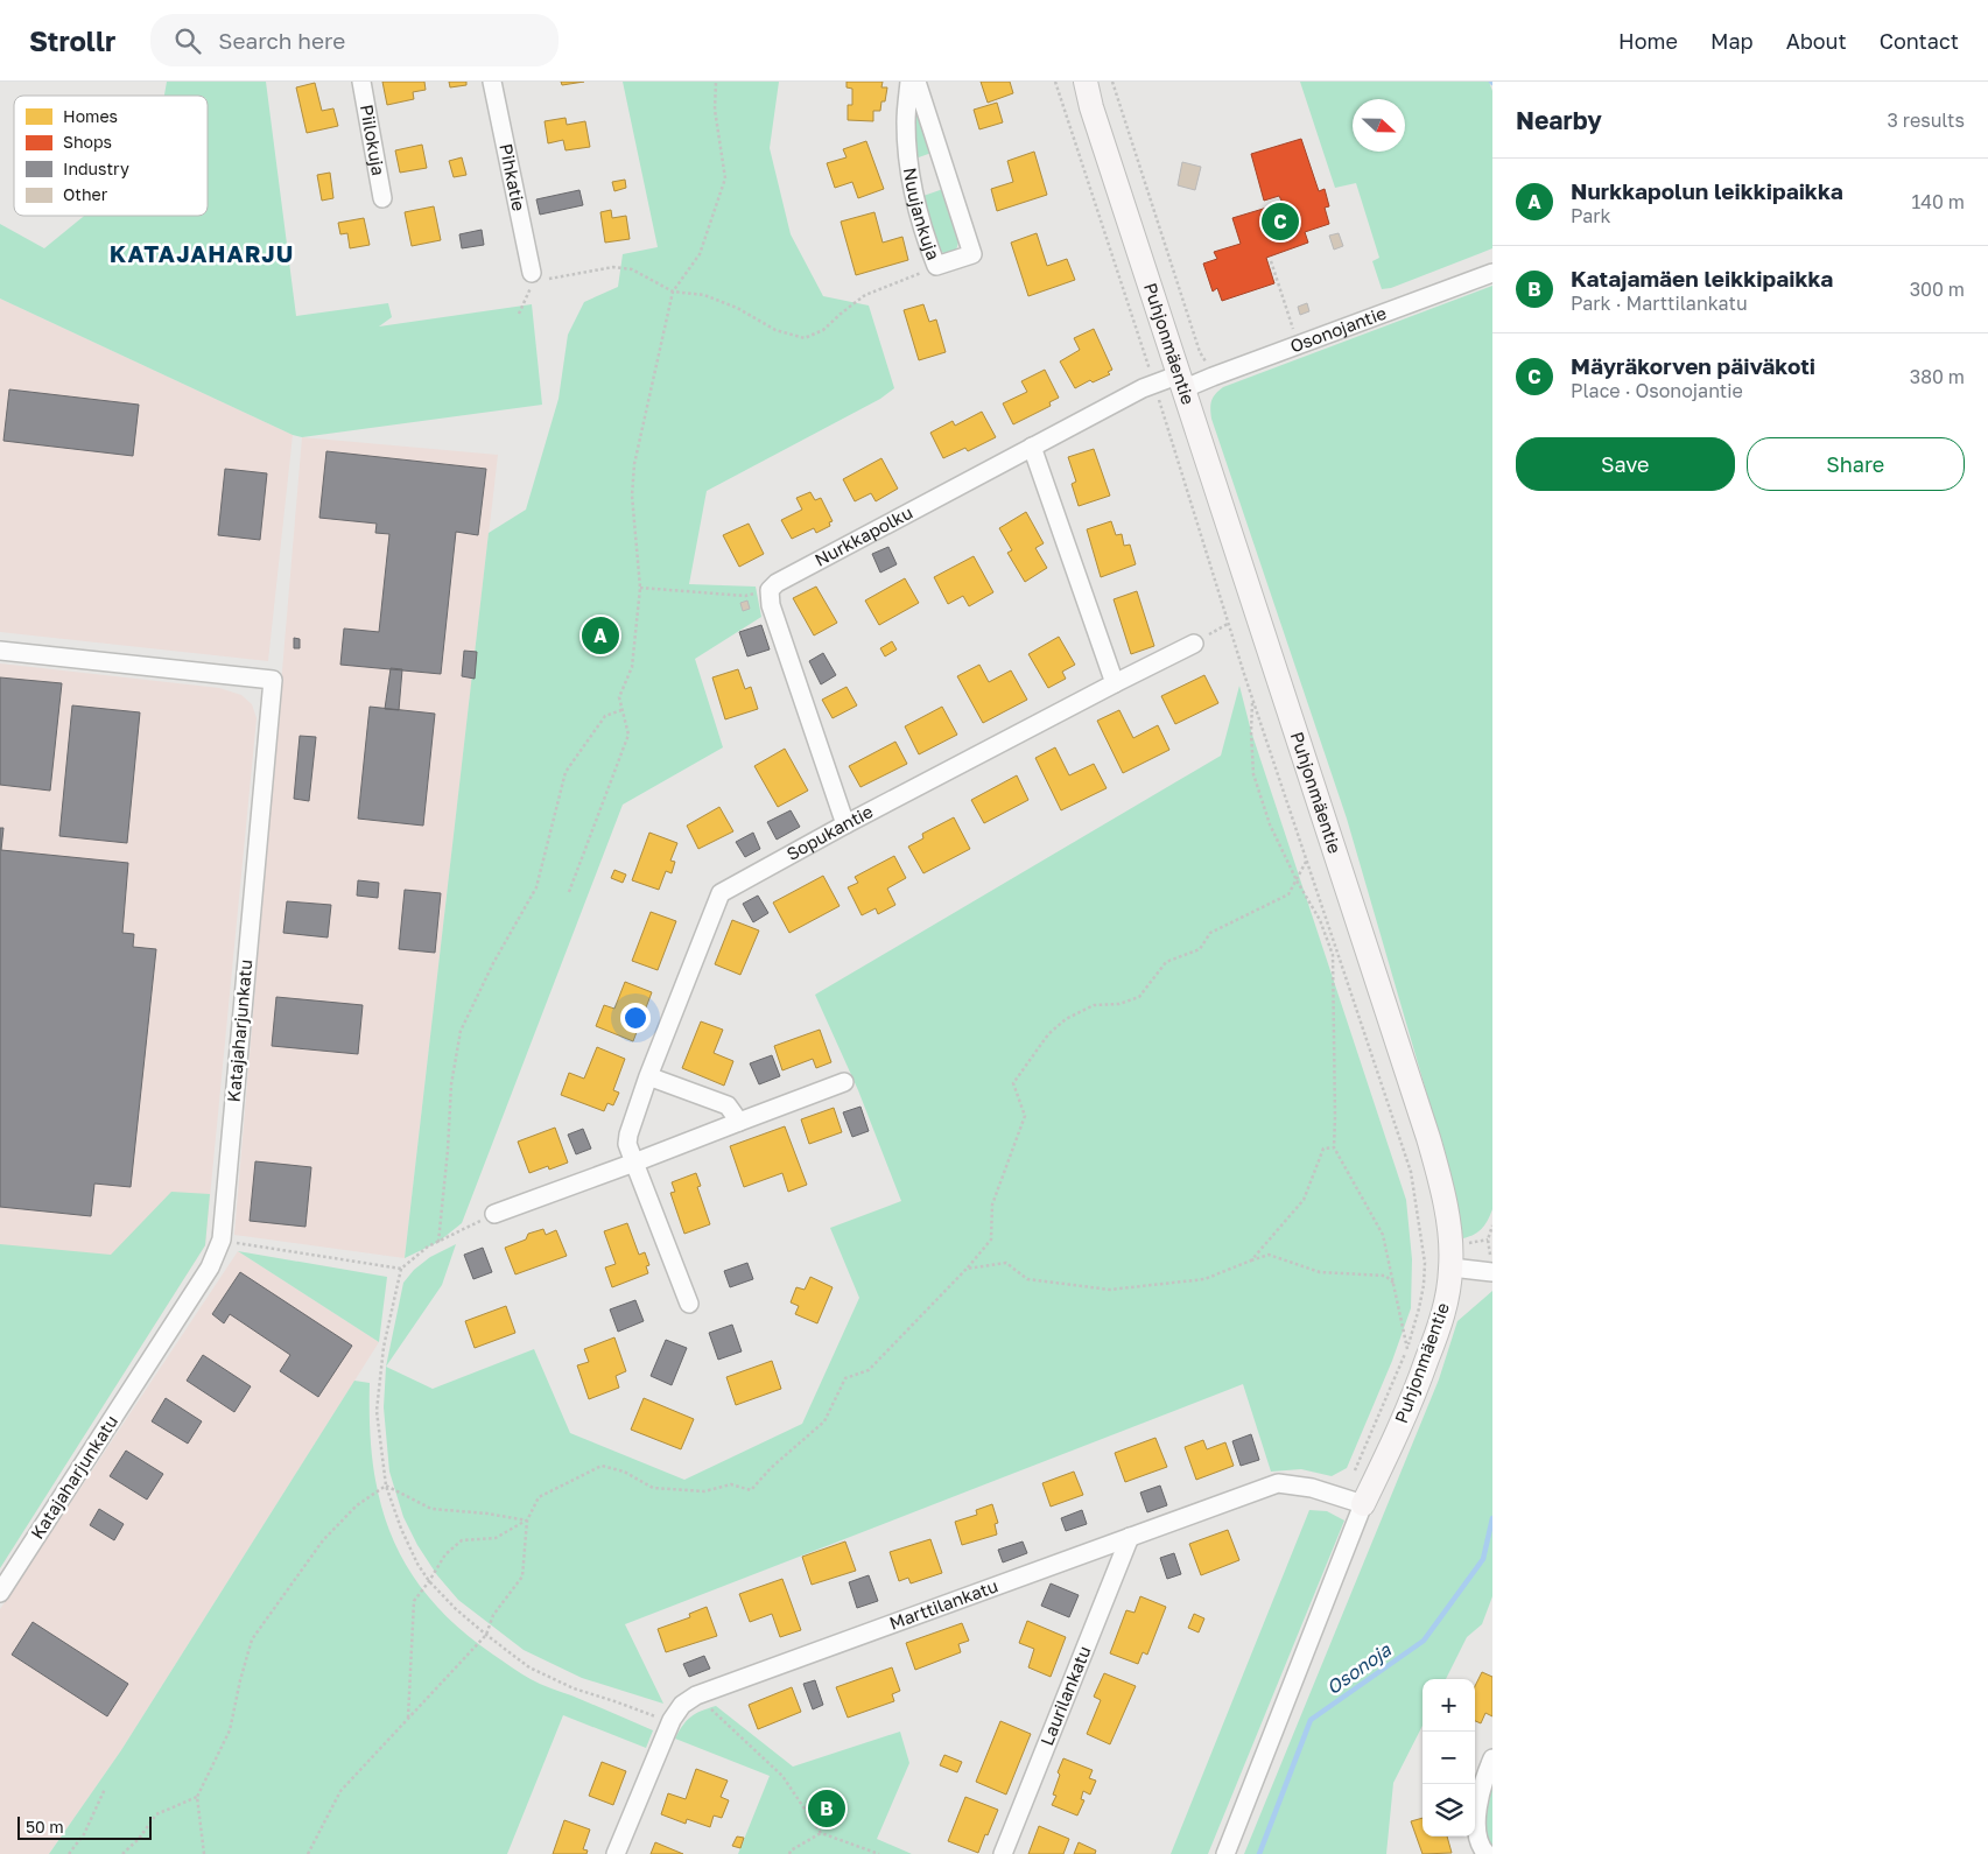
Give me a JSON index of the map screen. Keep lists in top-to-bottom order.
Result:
{
  "streets": {
    "street": [
      "Piilokuja",
      "Pihkatie",
      "Nuujankuja",
      "Osonojantie",
      "Puhjonmäentie",
      "Nurkkapolku",
      "Sopukantie",
      "Katajaharjunkatu",
      "Marttilankatu",
      "Laurilankatu"
    ]
  },
  "crossings": [
    ["Osonojantie", "Puhjonmäentie"],
    ["Osonojantie", "Nurkkapolku"],
    ["Puhjonmäentie", "Nurkkapolku"],
    ["Puhjonmäentie", "Marttilankatu"],
    ["Marttilankatu", "Laurilankatu"]
  ],
  "districts": ["KATAJAHARJU"],
  "water": ["Osonoja"],
  "legend": [
    "Homes",
    "Shops",
    "Industry",
    "Other"
  ],
  "scale_bar": "50 m",
  "north": "right",
  "page": {
    "header": "Strollr",
    "search": "Search here",
    "nav": [
      "Home",
      "Map",
      "About",
      "Contact"
    ],
    "heading": ["Nearby", "3 results"],
    "list": [
      {
        "mark": "A",
        "name": "Nurkkapolun leikkipaikka",
        "note": "Park",
        "value": "140 m"
      },
      {
        "mark": "B",
        "name": "Katajamäen leikkipaikka",
        "note": "Park · Marttilankatu",
        "value": "300 m"
      },
      {
        "mark": "C",
        "name": "Mäyräkorven päiväkoti",
        "note": "Place · Osonojantie",
        "value": "380 m"
      }
    ],
    "pins": ["C", "A", "B"],
    "buttons": ["Save", "Share"],
    "map_buttons": ["+", "−"],
    "scale": "50 m"
  }
}
